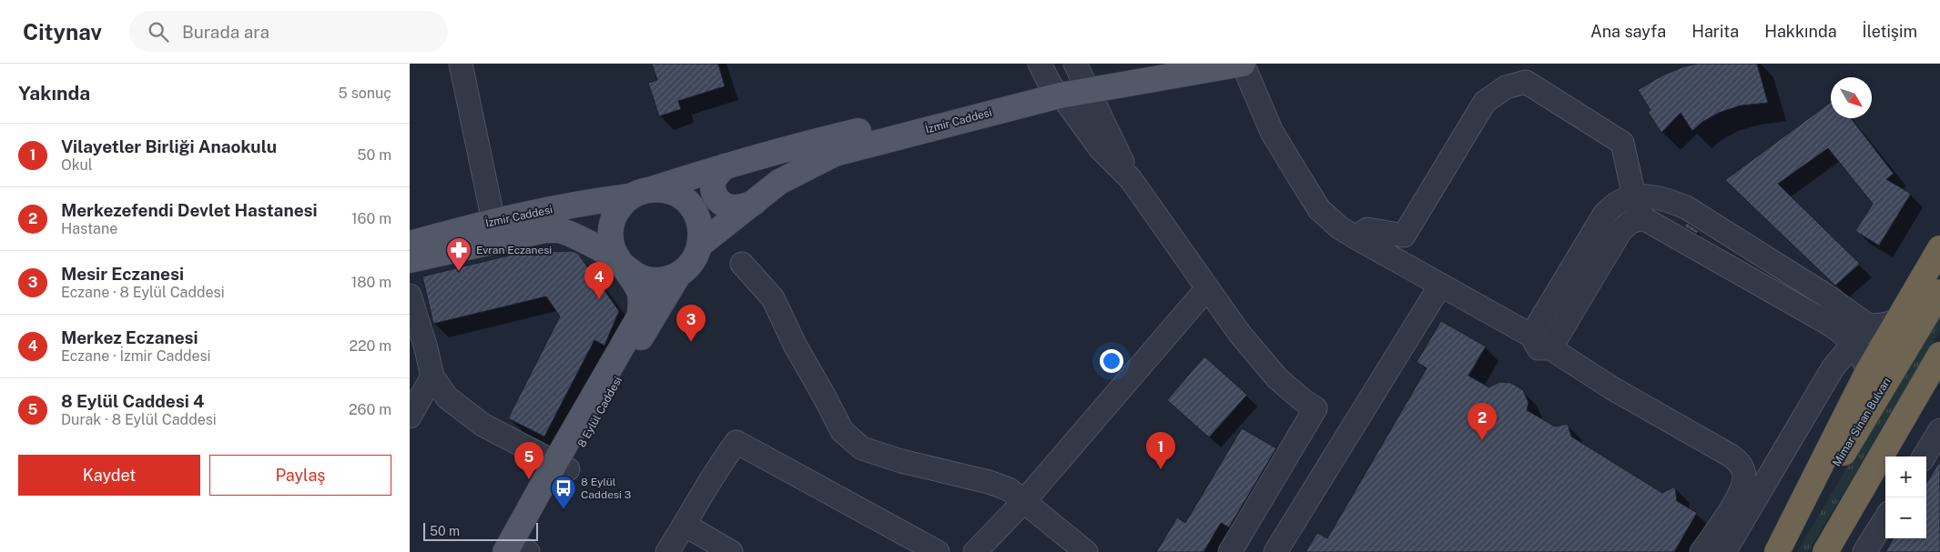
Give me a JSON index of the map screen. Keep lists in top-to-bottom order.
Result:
{
  "streets": {
    "highway": ["Mimar Sinan Bulvarı"],
    "main road": ["İzmir Caddesi", "8 Eylül Caddesi"]
  },
  "crossings": [
    ["İzmir Caddesi", "8 Eylül Caddesi"]
  ],
  "places": {
    "pharmacy": ["Evran Eczanesi"],
    "bus stop": ["8 Eylül Caddesi 3"]
  },
  "scale_bar": "50 m",
  "north": "bottom right",
  "page": {
    "header": "Citynav",
    "search": "Burada ara",
    "nav": [
      "Ana sayfa",
      "Harita",
      "Hakkında",
      "İletişim"
    ],
    "heading": ["Yakında", "5 sonuç"],
    "list": [
      {
        "mark": "1",
        "name": "Vilayetler Birliği Anaokulu",
        "note": "Okul",
        "value": "50 m"
      },
      {
        "mark": "2",
        "name": "Merkezefendi Devlet Hastanesi",
        "note": "Hastane",
        "value": "160 m"
      },
      {
        "mark": "3",
        "name": "Mesir Eczanesi",
        "note": "Eczane · 8 Eylül Caddesi",
        "value": "180 m"
      },
      {
        "mark": "4",
        "name": "Merkez Eczanesi",
        "note": "Eczane · İzmir Caddesi",
        "value": "220 m"
      },
      {
        "mark": "5",
        "name": "8 Eylül Caddesi 4",
        "note": "Durak · 8 Eylül Caddesi",
        "value": "260 m"
      }
    ],
    "pins": [
      "4",
      "3",
      "2",
      "1",
      "5"
    ],
    "buttons": ["Kaydet", "Paylaş"],
    "map_buttons": ["+", "−"],
    "scale": "50 m"
  }
}
